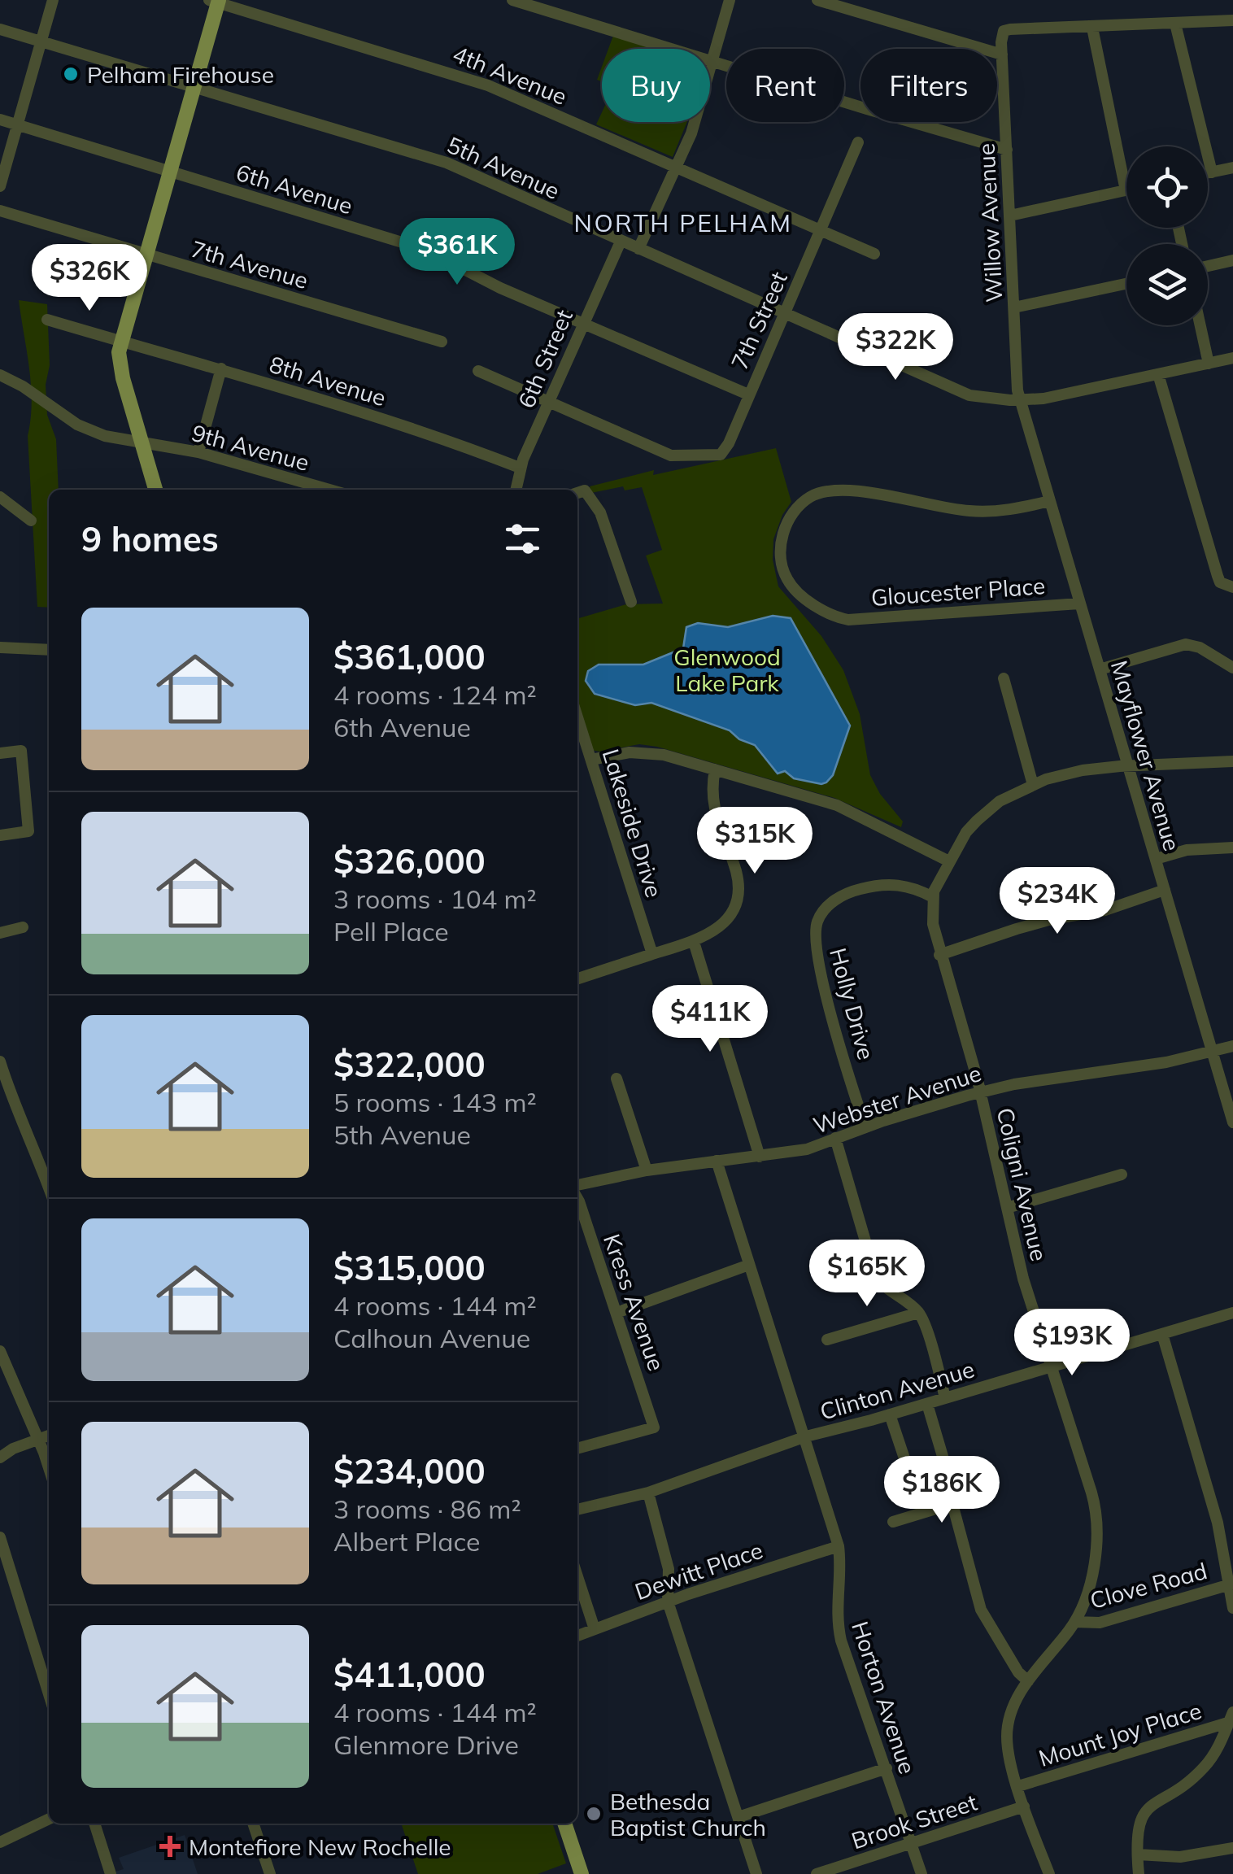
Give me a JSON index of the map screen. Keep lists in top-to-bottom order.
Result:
{
  "streets": {
    "street": [
      "4th Avenue",
      "5th Avenue",
      "6th Avenue",
      "Willow Avenue",
      "7th Avenue",
      "7th Street",
      "6th Street",
      "8th Avenue",
      "9th Avenue",
      "Gloucester Place",
      "Mayflower Avenue",
      "Lakeside Drive",
      "Holly Drive",
      "Webster Avenue",
      "Coligni Avenue",
      "Kress Avenue",
      "Clinton Avenue",
      "Dewitt Place",
      "Clove Road",
      "Horton Avenue",
      "Mount Joy Place",
      "Brook Street"
    ]
  },
  "crossings": [
    ["4th Avenue", "7th Street"],
    ["5th Avenue", "Willow Avenue"],
    ["5th Avenue", "7th Street"],
    ["5th Avenue", "6th Street"],
    ["5th Avenue", "Mayflower Avenue"],
    ["6th Avenue", "7th Street"],
    ["6th Avenue", "6th Street"],
    ["Willow Avenue", "Mayflower Avenue"],
    ["7th Street", "6th Street"],
    ["6th Street", "8th Avenue"],
    ["Gloucester Place", "Mayflower Avenue"],
    ["Mayflower Avenue", "Webster Avenue"],
    ["Mayflower Avenue", "Coligni Avenue"],
    ["Holly Drive", "Webster Avenue"],
    ["Holly Drive", "Coligni Avenue"],
    ["Webster Avenue", "Coligni Avenue"],
    ["Webster Avenue", "Horton Avenue"],
    ["Coligni Avenue", "Clinton Avenue"],
    ["Coligni Avenue", "Clove Road"],
    ["Coligni Avenue", "Mount Joy Place"],
    ["Coligni Avenue", "Brook Street"],
    ["Clinton Avenue", "Horton Avenue"],
    ["Dewitt Place", "Horton Avenue"],
    ["Horton Avenue", "Brook Street"]
  ],
  "districts": ["NORTH PELHAM"],
  "parks": ["Glenwood Lake Park"],
  "places": {
    "other": ["Pelham Firehouse", "Bethesda Baptist Church"],
    "health": ["Montefiore New Rochelle"]
  },
  "page": {
    "chip": ["Buy", "Rent", "Filters"],
    "price": [
      "$361K",
      "$326K",
      "$322K",
      "$315K",
      "$234K",
      "$411K",
      "$165K",
      "$193K",
      "$186K"
    ],
    "heading": "9 homes",
    "list": [
      {
        "name": "$361,000",
        "note": "4 rooms · 124 m² · 6th Avenue"
      },
      {
        "name": "$326,000",
        "note": "3 rooms · 104 m² · Pell Place"
      },
      {
        "name": "$322,000",
        "note": "5 rooms · 143 m² · 5th Avenue"
      },
      {
        "name": "$315,000",
        "note": "4 rooms · 144 m² · Calhoun Avenue"
      },
      {
        "name": "$234,000",
        "note": "3 rooms · 86 m² · Albert Place"
      },
      {
        "name": "$411,000",
        "note": "4 rooms · 144 m² · Glenmore Drive"
      }
    ]
  }
}
